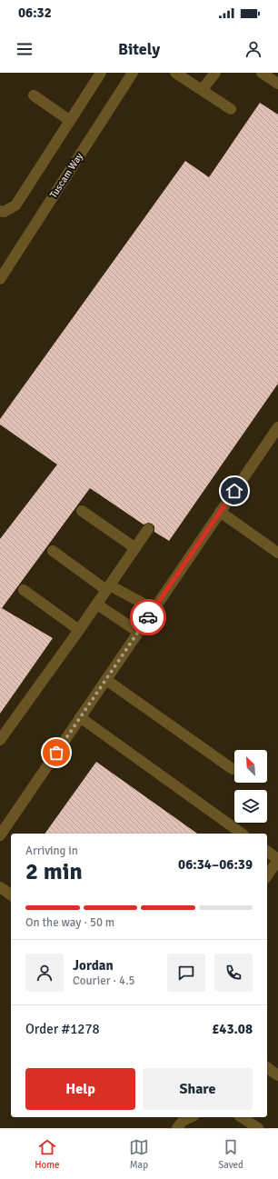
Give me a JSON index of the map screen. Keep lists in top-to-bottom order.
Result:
{
  "streets": {
    "street": ["Tuscam Way"]
  },
  "north": "top left",
  "page": {
    "status": "06:32",
    "header": "Bitely",
    "heading": ["2 min", "Arriving in", "06:34–06:39"],
    "panel": [
      "Jordan",
      "Courier · 4.5",
      "Order #1278",
      "£43.08"
    ],
    "bar": "On the way · 50 m",
    "buttons": ["Help", "Share"],
    "tabs": ["Home", "Map", "Saved"]
  }
}
